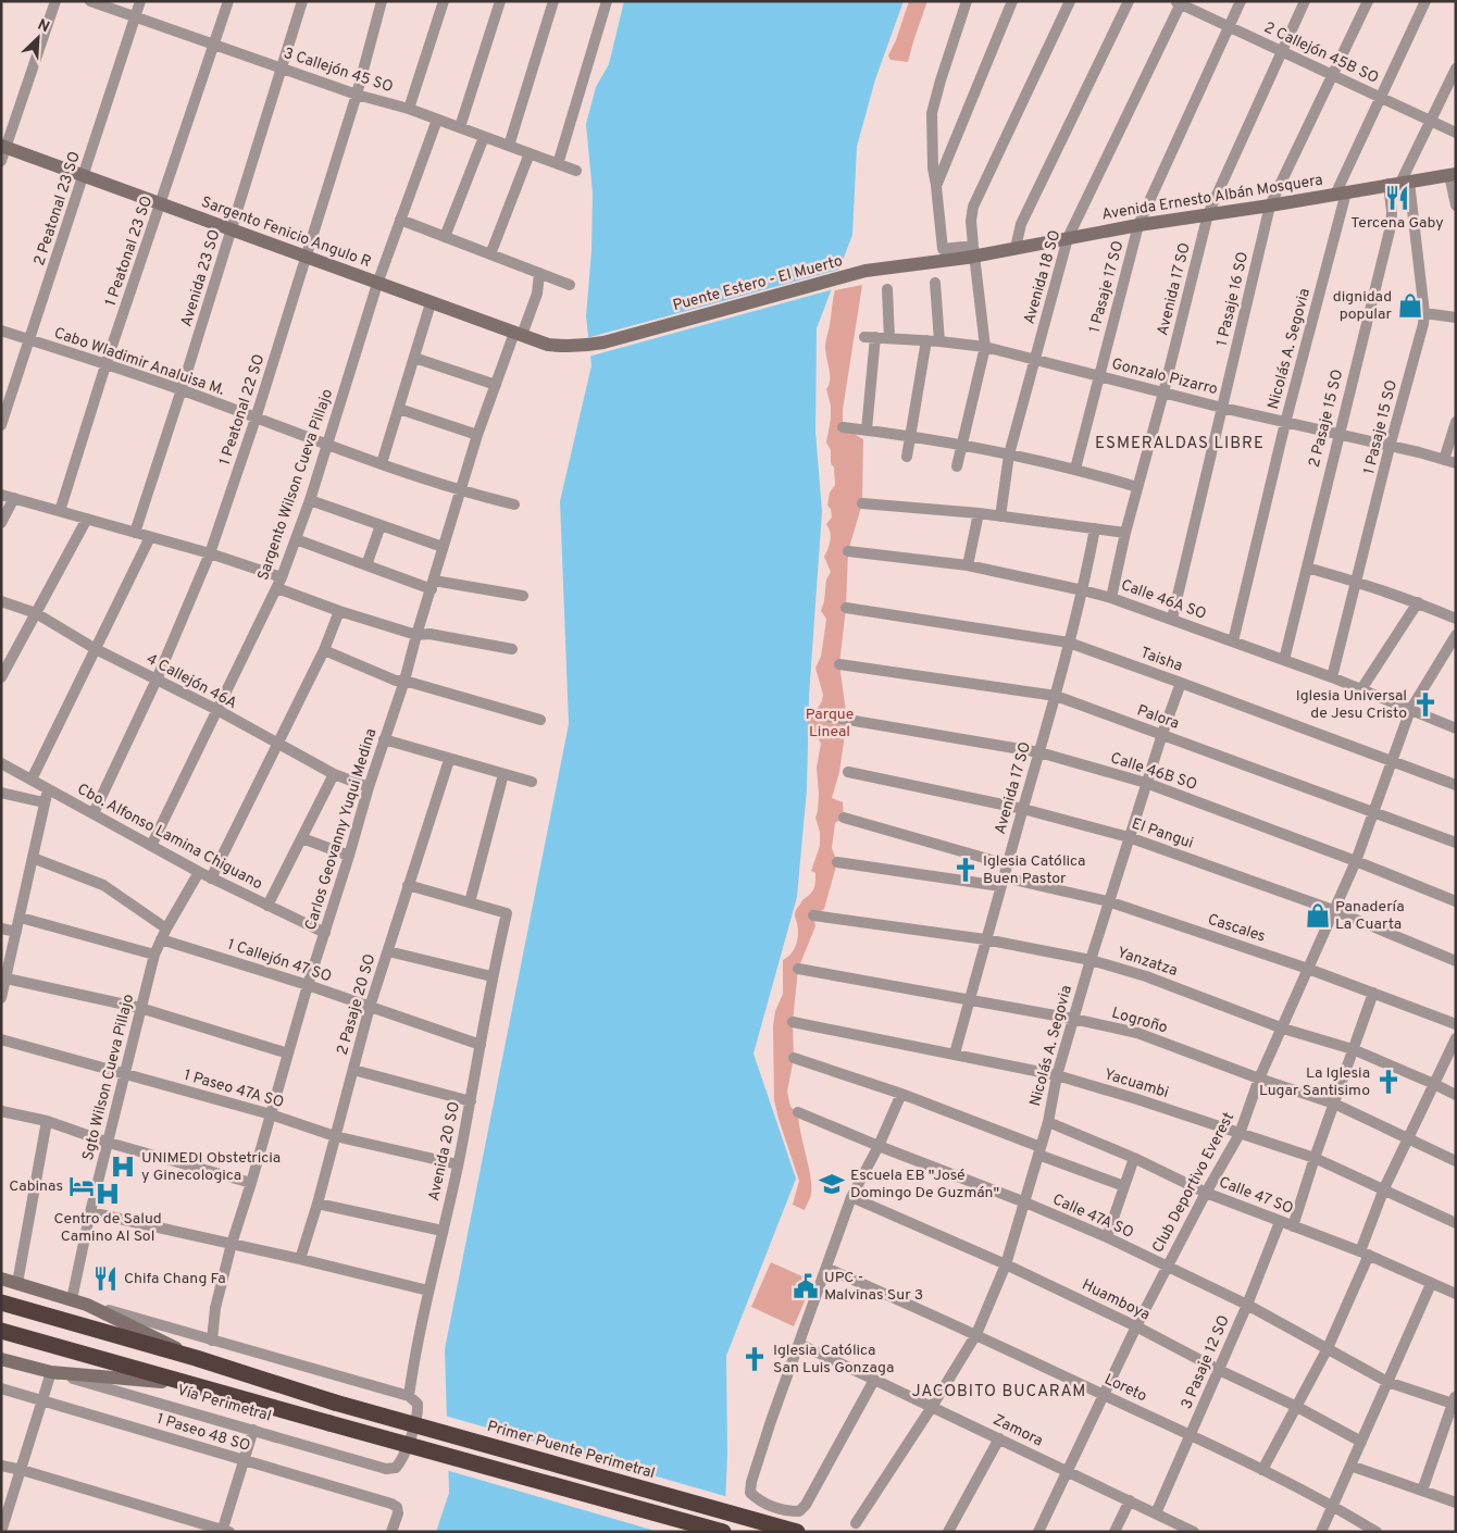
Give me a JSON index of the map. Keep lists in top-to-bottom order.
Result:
{
  "streets": {
    "highway": ["Vía Perimetral", "Primer Puente Perimetral"],
    "street": [
      "2 Callejón 45B SO",
      "3 Callejón 45 SO",
      "Avenida Ernesto Albán Mosquera",
      "2 Peatonal 23 SO",
      "Sargento Fenicio Angulo R",
      "1 Peatonal 23 SO",
      "Avenida 18 SO",
      "Avenida 23 SO",
      "Puente Estero - El Muerto",
      "1 Pasaje 17 SO",
      "Avenida 17 SO",
      "1 Pasaje 16 SO",
      "Nicolás A. Segovia",
      "Cabo Wladimir Analuisa M.",
      "Gonzalo Pizarro",
      "1 Peatonal 22 SO",
      "2 Pasaje 15 SO",
      "1 Pasaje 15 SO",
      "Sargento Wilson Cueva Pillajo",
      "Calle 46A SO",
      "Taisha",
      "4 Callejón 46A",
      "Palora",
      "Calle 46B SO",
      "Carlos Geovanny Yuqui Medina",
      "El Pangui",
      "Cbo. Alfonso Lamina Chiguano",
      "Cascales",
      "1 Callejón 47 SO",
      "Yanzatza",
      "2 Pasaje 20 SO",
      "Logroño",
      "Sgto Wilson Cueva Pillajo",
      "Yacuambi",
      "1 Paseo 47A SO",
      "Avenida 20 SO",
      "Club Deportivo Everest",
      "Calle 47 SO",
      "Calle 47A SO",
      "Huamboya",
      "3 Pasaje 12 SO",
      "Loreto",
      "Zamora",
      "1 Paseo 48 SO"
    ]
  },
  "crossings": [
    ["2 Callejón 45B SO", "Avenida 18 SO"],
    ["2 Callejón 45B SO", "1 Pasaje 17 SO"],
    ["2 Callejón 45B SO", "Avenida 17 SO"],
    ["2 Callejón 45B SO", "1 Pasaje 16 SO"],
    ["2 Callejón 45B SO", "Nicolás A. Segovia"],
    ["3 Callejón 45 SO", "2 Peatonal 23 SO"],
    ["3 Callejón 45 SO", "1 Peatonal 23 SO"],
    ["3 Callejón 45 SO", "Avenida 23 SO"],
    ["3 Callejón 45 SO", "1 Peatonal 22 SO"],
    ["3 Callejón 45 SO", "Sargento Wilson Cueva Pillajo"],
    ["Avenida Ernesto Albán Mosquera", "Avenida 18 SO"],
    ["Avenida Ernesto Albán Mosquera", "Puente Estero - El Muerto"],
    ["Avenida Ernesto Albán Mosquera", "1 Pasaje 17 SO"],
    ["Avenida Ernesto Albán Mosquera", "Avenida 17 SO"],
    ["Avenida Ernesto Albán Mosquera", "1 Pasaje 16 SO"],
    ["Avenida Ernesto Albán Mosquera", "Nicolás A. Segovia"],
    ["Avenida Ernesto Albán Mosquera", "2 Pasaje 15 SO"],
    ["Avenida Ernesto Albán Mosquera", "1 Pasaje 15 SO"],
    ["2 Peatonal 23 SO", "Sargento Fenicio Angulo R"],
    ["2 Peatonal 23 SO", "Cabo Wladimir Analuisa M."],
    ["Sargento Fenicio Angulo R", "1 Peatonal 23 SO"],
    ["Sargento Fenicio Angulo R", "Avenida 23 SO"],
    ["Sargento Fenicio Angulo R", "Puente Estero - El Muerto"],
    ["Sargento Fenicio Angulo R", "1 Peatonal 22 SO"],
    ["Sargento Fenicio Angulo R", "Sargento Wilson Cueva Pillajo"],
    ["Sargento Fenicio Angulo R", "Carlos Geovanny Yuqui Medina"],
    ["1 Peatonal 23 SO", "Cabo Wladimir Analuisa M."],
    ["Avenida 18 SO", "Gonzalo Pizarro"],
    ["Avenida 23 SO", "Cabo Wladimir Analuisa M."],
    ["1 Pasaje 17 SO", "Gonzalo Pizarro"],
    ["Avenida 17 SO", "Gonzalo Pizarro"],
    ["Avenida 17 SO", "Calle 46A SO"],
    ["Avenida 17 SO", "Taisha"],
    ["Avenida 17 SO", "Palora"],
    ["Avenida 17 SO", "Calle 46B SO"],
    ["Avenida 17 SO", "El Pangui"],
    ["Avenida 17 SO", "Cascales"],
    ["Avenida 17 SO", "Yanzatza"],
    ["Avenida 17 SO", "Logroño"],
    ["Avenida 17 SO", "Yacuambi"],
    ["1 Pasaje 16 SO", "Gonzalo Pizarro"],
    ["1 Pasaje 16 SO", "Calle 46A SO"],
    ["Nicolás A. Segovia", "Gonzalo Pizarro"],
    ["Nicolás A. Segovia", "Calle 46A SO"],
    ["Nicolás A. Segovia", "Taisha"],
    ["Nicolás A. Segovia", "Palora"],
    ["Nicolás A. Segovia", "Calle 46B SO"],
    ["Nicolás A. Segovia", "El Pangui"],
    ["Nicolás A. Segovia", "Cascales"],
    ["Nicolás A. Segovia", "Yanzatza"],
    ["Nicolás A. Segovia", "Logroño"],
    ["Nicolás A. Segovia", "Yacuambi"],
    ["Nicolás A. Segovia", "Calle 47 SO"],
    ["Nicolás A. Segovia", "Calle 47A SO"],
    ["Nicolás A. Segovia", "Huamboya"],
    ["Nicolás A. Segovia", "Loreto"],
    ["Nicolás A. Segovia", "Zamora"],
    ["Cabo Wladimir Analuisa M.", "1 Peatonal 22 SO"],
    ["Cabo Wladimir Analuisa M.", "Sargento Wilson Cueva Pillajo"],
    ["Cabo Wladimir Analuisa M.", "Carlos Geovanny Yuqui Medina"],
    ["Gonzalo Pizarro", "2 Pasaje 15 SO"],
    ["Gonzalo Pizarro", "1 Pasaje 15 SO"],
    ["1 Peatonal 22 SO", "4 Callejón 46A"],
    ["1 Peatonal 22 SO", "Cbo. Alfonso Lamina Chiguano"],
    ["2 Pasaje 15 SO", "1 Pasaje 15 SO"],
    ["2 Pasaje 15 SO", "Calle 46A SO"],
    ["1 Pasaje 15 SO", "Calle 46A SO"],
    ["Sargento Wilson Cueva Pillajo", "4 Callejón 46A"],
    ["Sargento Wilson Cueva Pillajo", "Cbo. Alfonso Lamina Chiguano"],
    ["Calle 46A SO", "Club Deportivo Everest"],
    ["Taisha", "Club Deportivo Everest"],
    ["4 Callejón 46A", "Carlos Geovanny Yuqui Medina"],
    ["Palora", "Club Deportivo Everest"],
    ["Calle 46B SO", "Club Deportivo Everest"],
    ["Carlos Geovanny Yuqui Medina", "Cbo. Alfonso Lamina Chiguano"],
    ["Carlos Geovanny Yuqui Medina", "1 Callejón 47 SO"],
    ["Carlos Geovanny Yuqui Medina", "1 Paseo 47A SO"],
    ["El Pangui", "Club Deportivo Everest"],
    ["Cbo. Alfonso Lamina Chiguano", "Sgto Wilson Cueva Pillajo"],
    ["Cascales", "Club Deportivo Everest"],
    ["1 Callejón 47 SO", "2 Pasaje 20 SO"],
    ["1 Callejón 47 SO", "Sgto Wilson Cueva Pillajo"],
    ["1 Callejón 47 SO", "Avenida 20 SO"],
    ["Yanzatza", "Club Deportivo Everest"],
    ["2 Pasaje 20 SO", "1 Paseo 47A SO"],
    ["Logroño", "Club Deportivo Everest"],
    ["Sgto Wilson Cueva Pillajo", "1 Paseo 47A SO"],
    ["Yacuambi", "Club Deportivo Everest"],
    ["1 Paseo 47A SO", "Avenida 20 SO"],
    ["Avenida 20 SO", "Vía Perimetral"],
    ["Club Deportivo Everest", "Calle 47 SO"],
    ["Club Deportivo Everest", "Calle 47A SO"],
    ["Club Deportivo Everest", "Huamboya"],
    ["Club Deportivo Everest", "Loreto"],
    ["Club Deportivo Everest", "Zamora"],
    ["Calle 47 SO", "3 Pasaje 12 SO"],
    ["Calle 47A SO", "3 Pasaje 12 SO"],
    ["Huamboya", "3 Pasaje 12 SO"],
    ["3 Pasaje 12 SO", "Loreto"],
    ["3 Pasaje 12 SO", "Zamora"]
  ],
  "districts": ["ESMERALDAS LIBRE", "JACOBITO BUCARAM"],
  "parks": ["Parque Lineal"],
  "places": {
    "restaurant": ["Tercena Gaby", "Chifa Chang Fa"],
    "shop": ["dignidad popular", "Panadería La Cuarta"],
    "church": [
      "Iglesia Universal de Jesu Cristo",
      "Iglesia Católica Buen Pastor",
      "La Iglesia Lugar Santisimo",
      "Iglesia Católica San Luis Gonzaga"
    ],
    "hospital": ["UNIMEDI Obstetricia y Ginecologica", "Centro de Salud Camino Al Sol"],
    "school or university": ["Escuela EB \"José Domingo De Guzmán\""],
    "hotel": ["Cabinas"],
    "public building": ["UPC - Malvinas Sur 3"]
  },
  "north": "top right"
}
